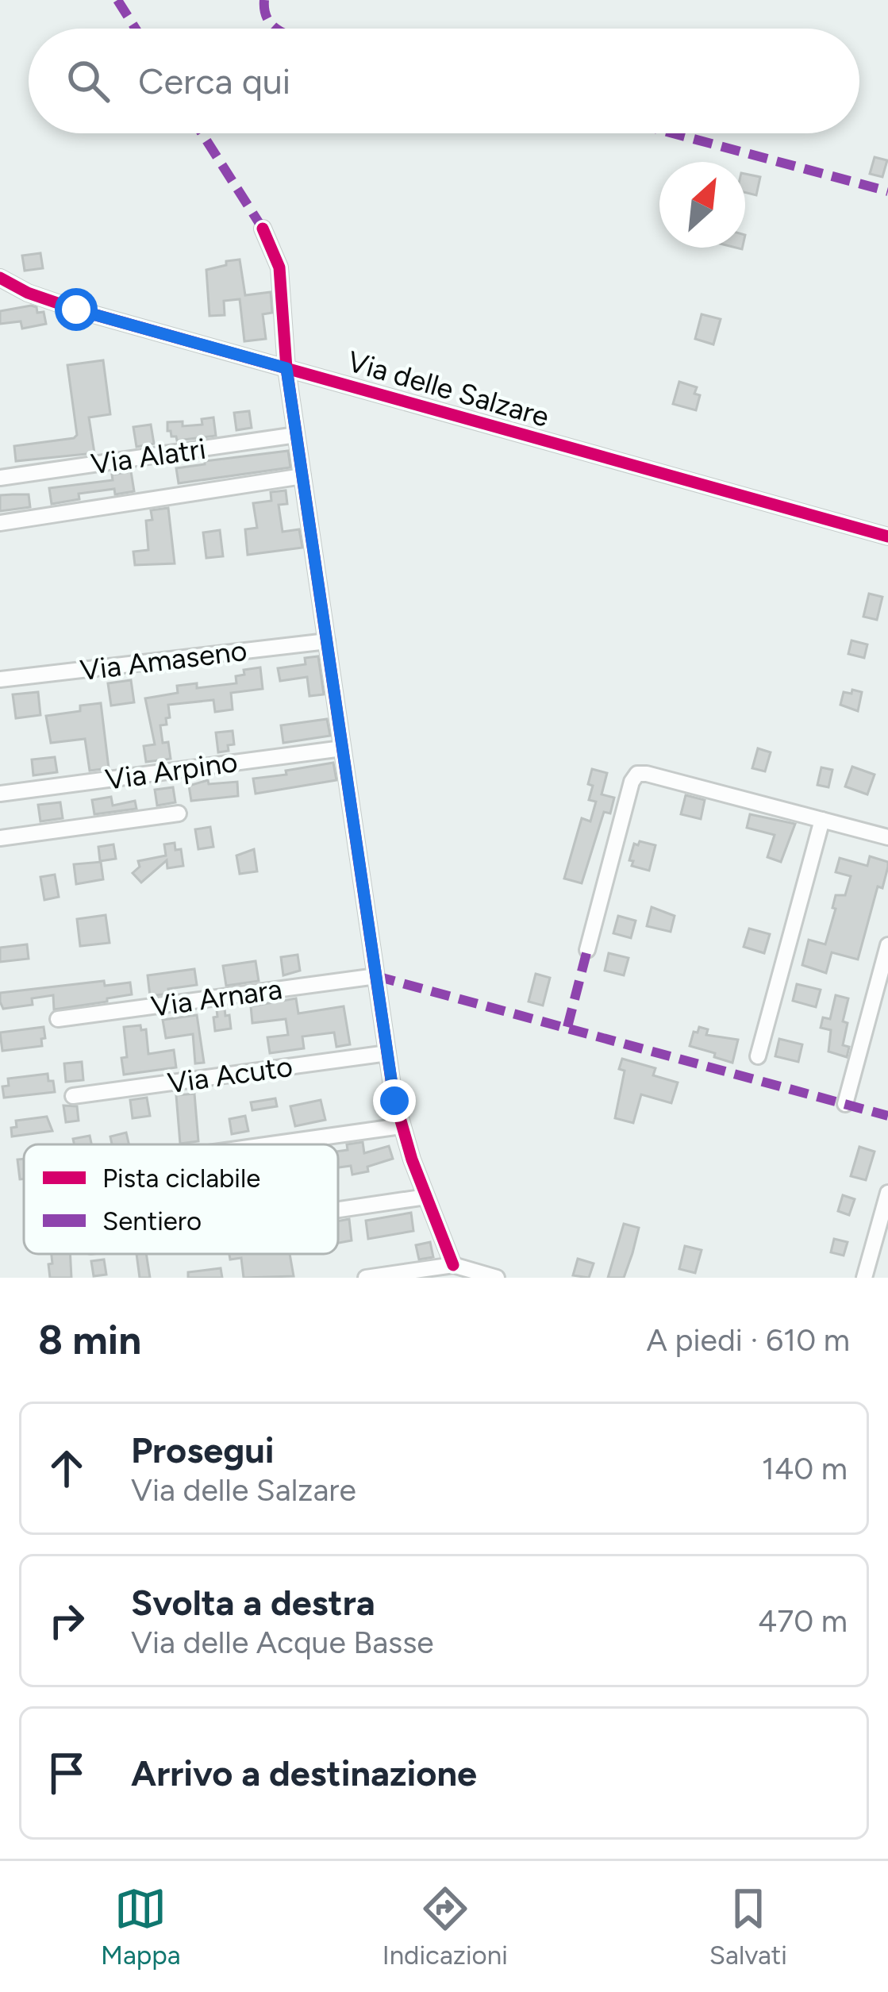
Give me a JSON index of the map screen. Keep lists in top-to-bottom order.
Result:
{
  "streets": {
    "street": [
      "Via delle Salzare",
      "Via Alatri",
      "Via Amaseno",
      "Via Arpino",
      "Via Arnara",
      "Via Acuto"
    ]
  },
  "legend": ["Pista ciclabile", "Sentiero"],
  "north": "top right",
  "page": {
    "search": "Cerca qui",
    "heading": ["8 min", "A piedi · 610 m"],
    "list": [
      ["Prosegui", "Via delle Salzare", "140 m"],
      ["Svolta a destra", "Via delle Acque Basse", "470 m"],
      "Arrivo a destinazione"
    ],
    "nav": ["Mappa", "Indicazioni", "Salvati"]
  }
}
